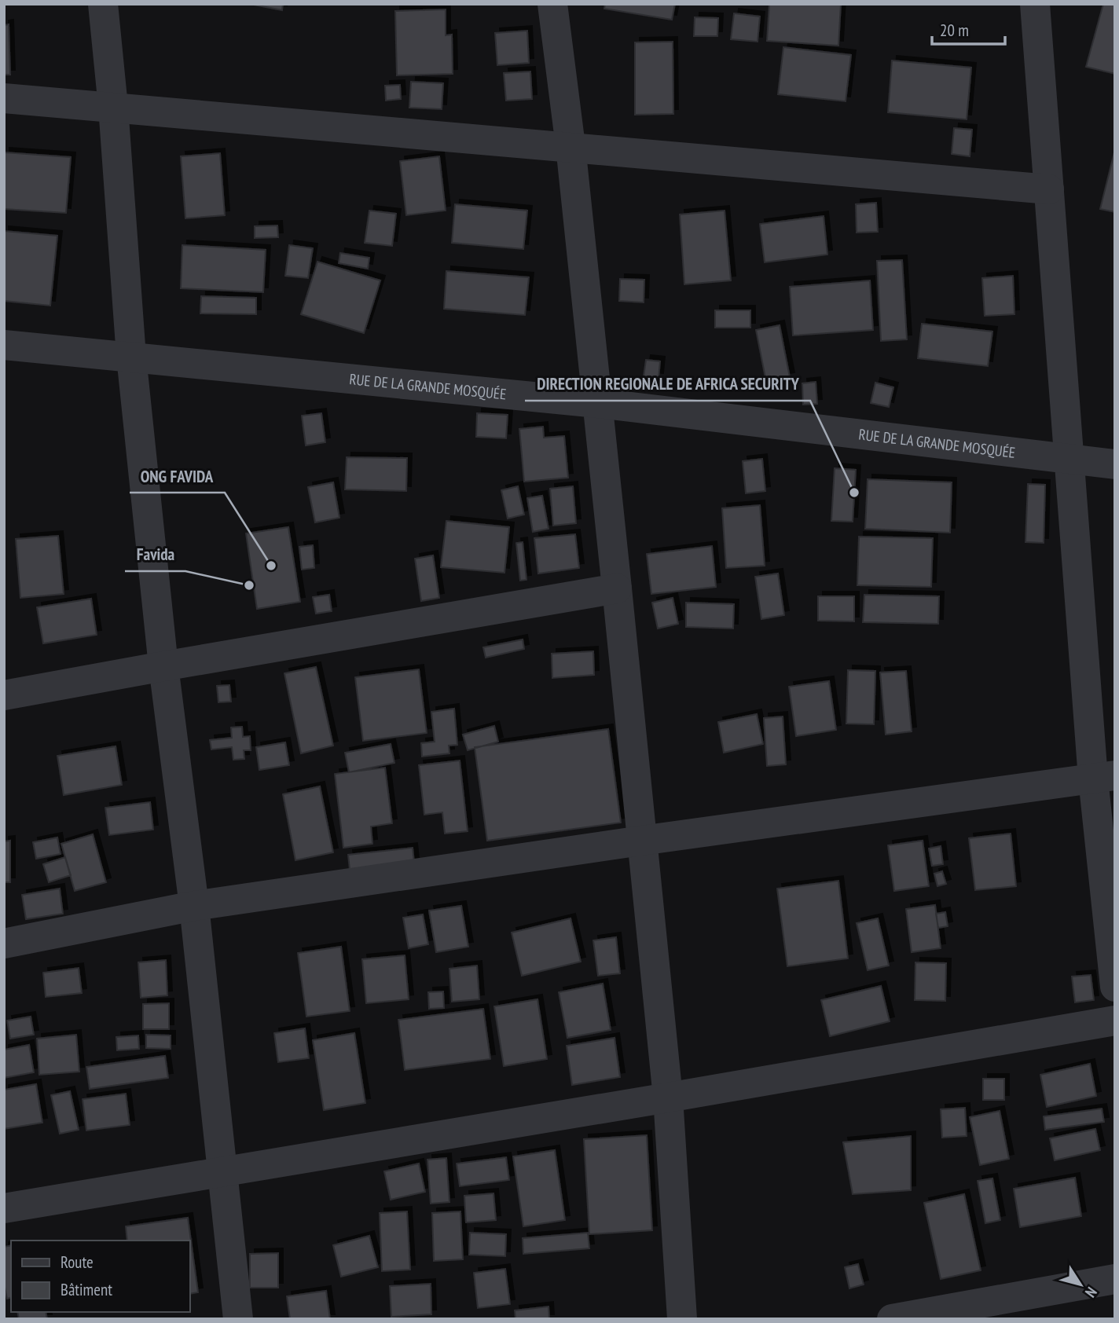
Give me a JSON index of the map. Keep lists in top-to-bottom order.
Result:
{
  "streets": {
    "street": ["RUE DE LA GRANDE MOSQUÉE"]
  },
  "places": ["DIRECTION REGIONALE DE AFRICA SECURITY", "ONG FAVIDA", "Favida"],
  "legend": ["Route", "Bâtiment"],
  "scale_bar": "20 m",
  "north": "bottom right"
}
